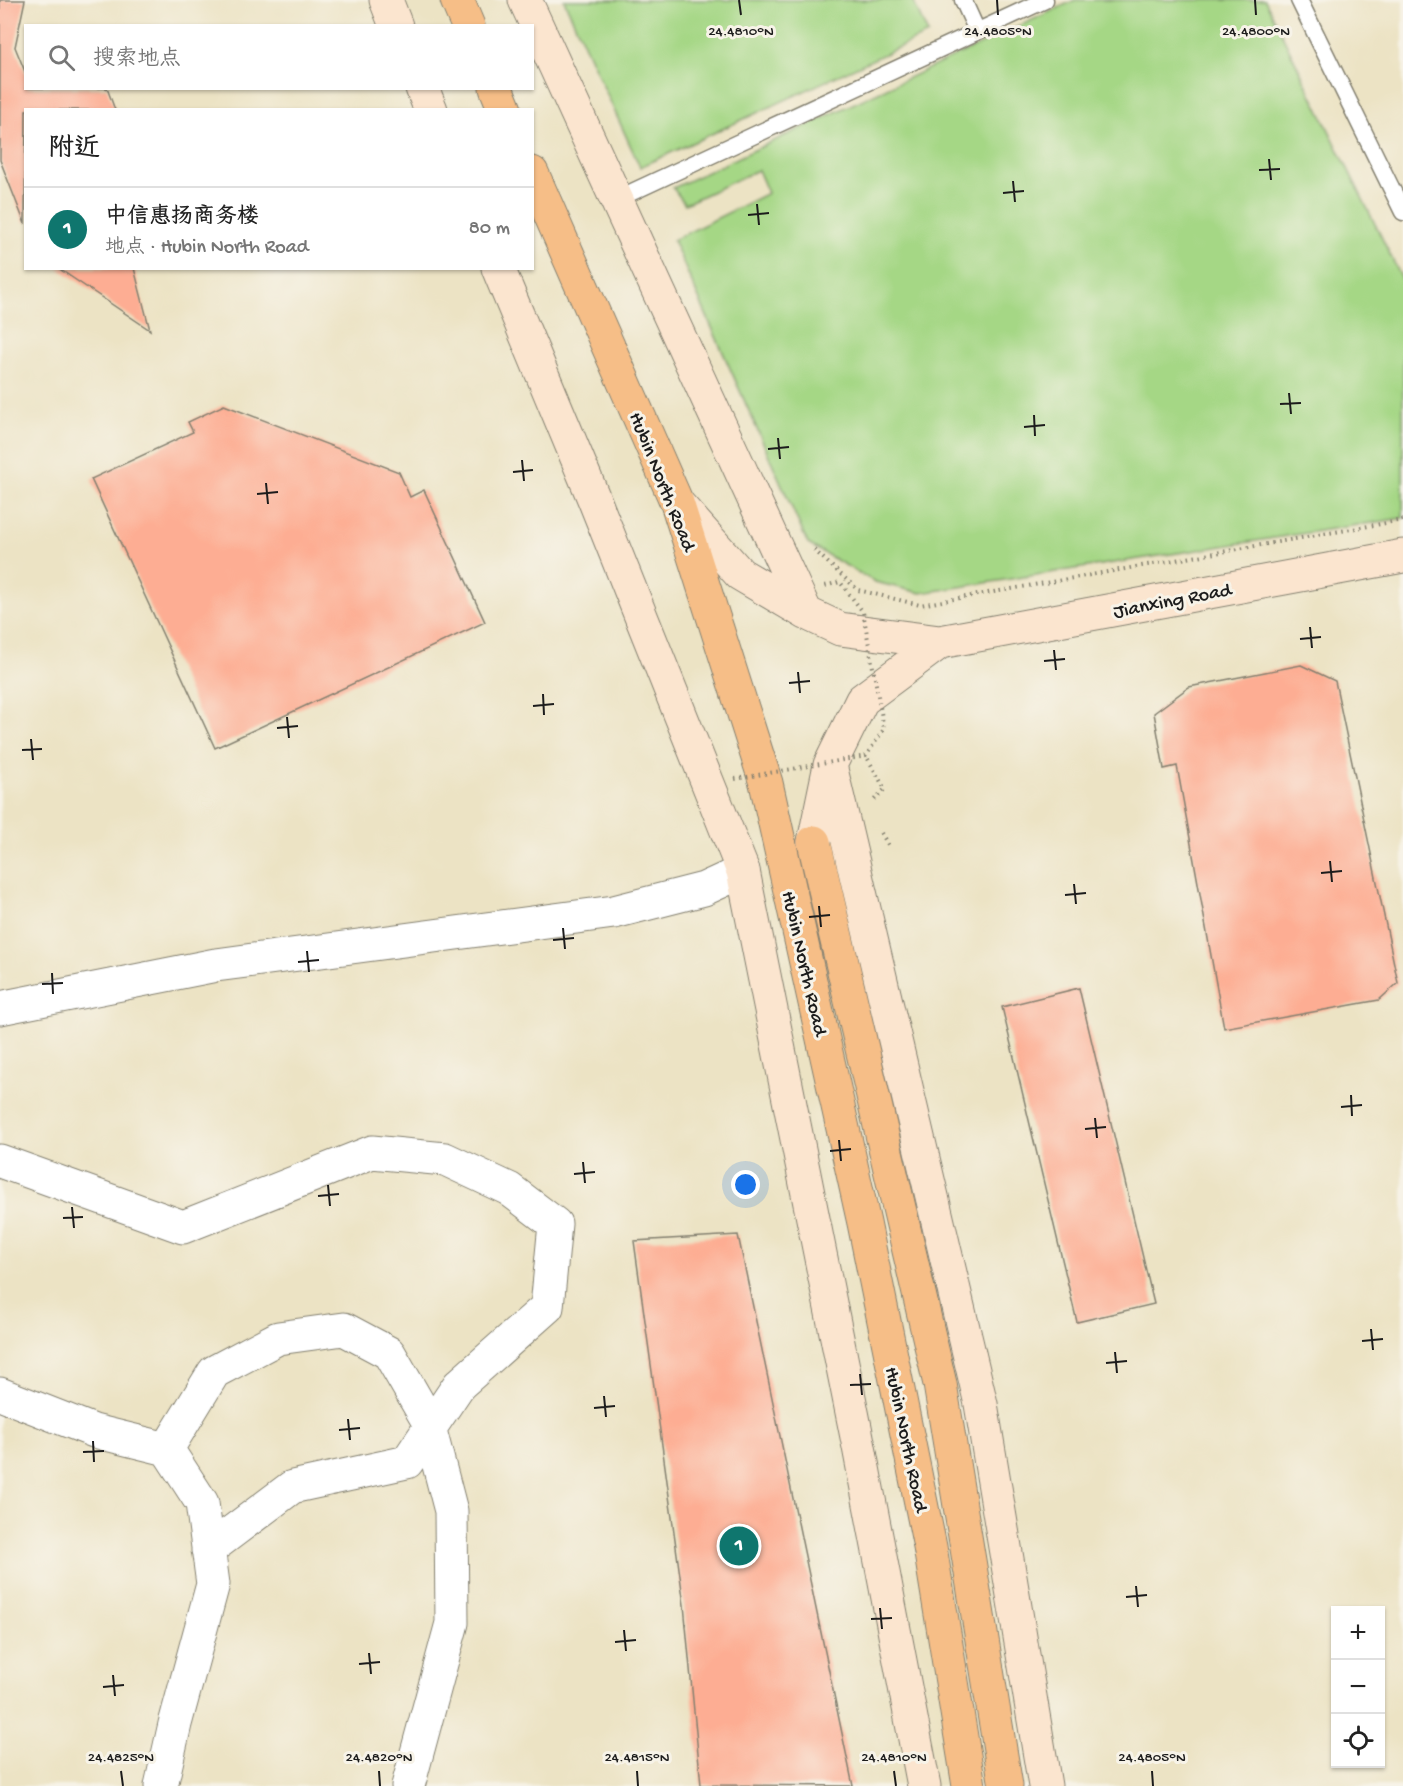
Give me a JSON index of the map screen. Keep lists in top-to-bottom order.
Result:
{
  "streets": {
    "main road": ["Hubin North Road"],
    "street": ["Jianxing Road"]
  },
  "crossings": [
    ["Hubin North Road", "Jianxing Road"]
  ],
  "page": {
    "search": "搜索地点",
    "heading": "附近",
    "list": [
      {
        "mark": "1",
        "name": "中信惠扬商务楼",
        "note": "地点 · Hubin North Road",
        "value": "80 m"
      }
    ],
    "pins": "1",
    "map_buttons": ["+", "−"]
  },
  "coordinates": [
    "24.4810°N",
    "24.4805°N",
    "24.4800°N",
    "24.4825°N",
    "24.4820°N",
    "24.4815°N"
  ]
}
